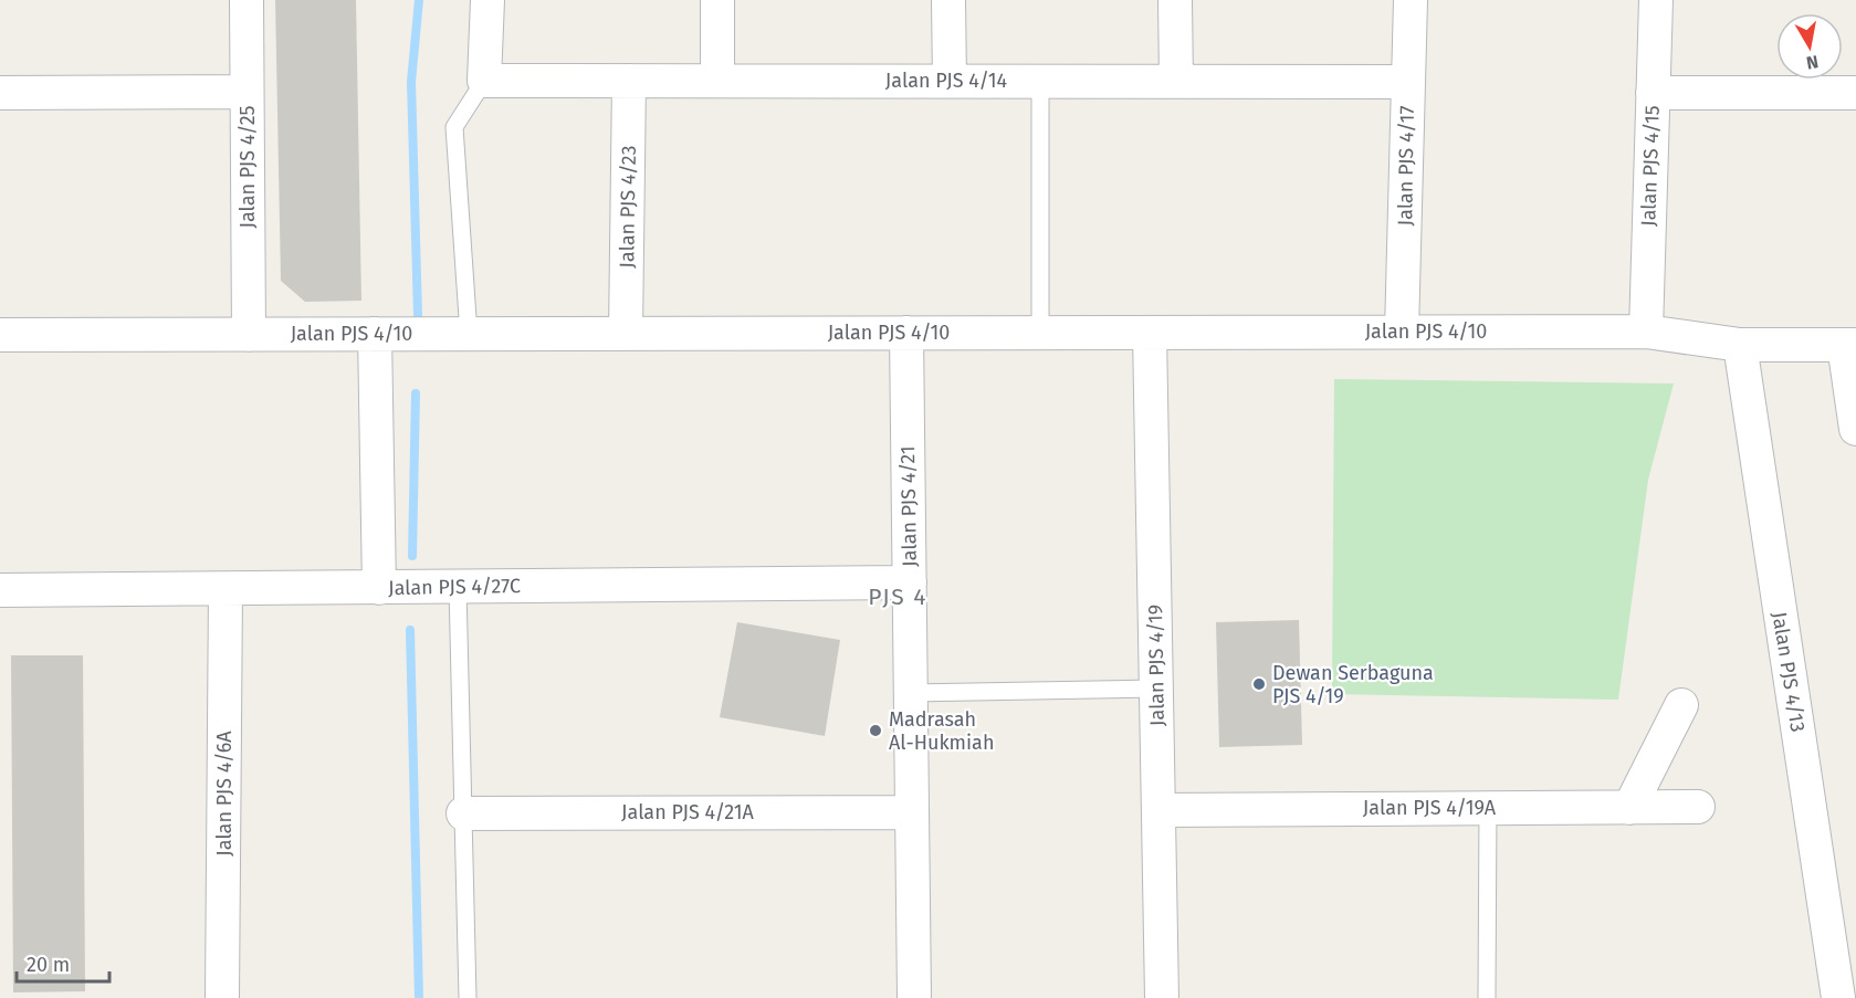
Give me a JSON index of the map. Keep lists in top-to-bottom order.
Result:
{
  "streets": {
    "street": [
      "Jalan PJS 4/14",
      "Jalan PJS 4/17",
      "Jalan PJS 4/15",
      "Jalan PJS 4/25",
      "Jalan PJS 4/23",
      "Jalan PJS 4/10",
      "Jalan PJS 4/21",
      "Jalan PJS 4/27C",
      "Jalan PJS 4/19",
      "Jalan PJS 4/13",
      "Jalan PJS 4/6A",
      "Jalan PJS 4/19A",
      "Jalan PJS 4/21A"
    ]
  },
  "crossings": [
    ["Jalan PJS 4/14", "Jalan PJS 4/17"],
    ["Jalan PJS 4/14", "Jalan PJS 4/23"],
    ["Jalan PJS 4/17", "Jalan PJS 4/10"],
    ["Jalan PJS 4/15", "Jalan PJS 4/10"],
    ["Jalan PJS 4/25", "Jalan PJS 4/10"],
    ["Jalan PJS 4/23", "Jalan PJS 4/10"],
    ["Jalan PJS 4/10", "Jalan PJS 4/21"],
    ["Jalan PJS 4/10", "Jalan PJS 4/19"],
    ["Jalan PJS 4/10", "Jalan PJS 4/13"],
    ["Jalan PJS 4/21", "Jalan PJS 4/27C"],
    ["Jalan PJS 4/21", "Jalan PJS 4/21A"],
    ["Jalan PJS 4/27C", "Jalan PJS 4/6A"],
    ["Jalan PJS 4/19", "Jalan PJS 4/19A"]
  ],
  "districts": ["PJS 4"],
  "places": ["Dewan Serbaguna PJS 4/19", "Madrasah Al-Hukmiah"],
  "scale_bar": "20 m",
  "north": "bottom"
}
